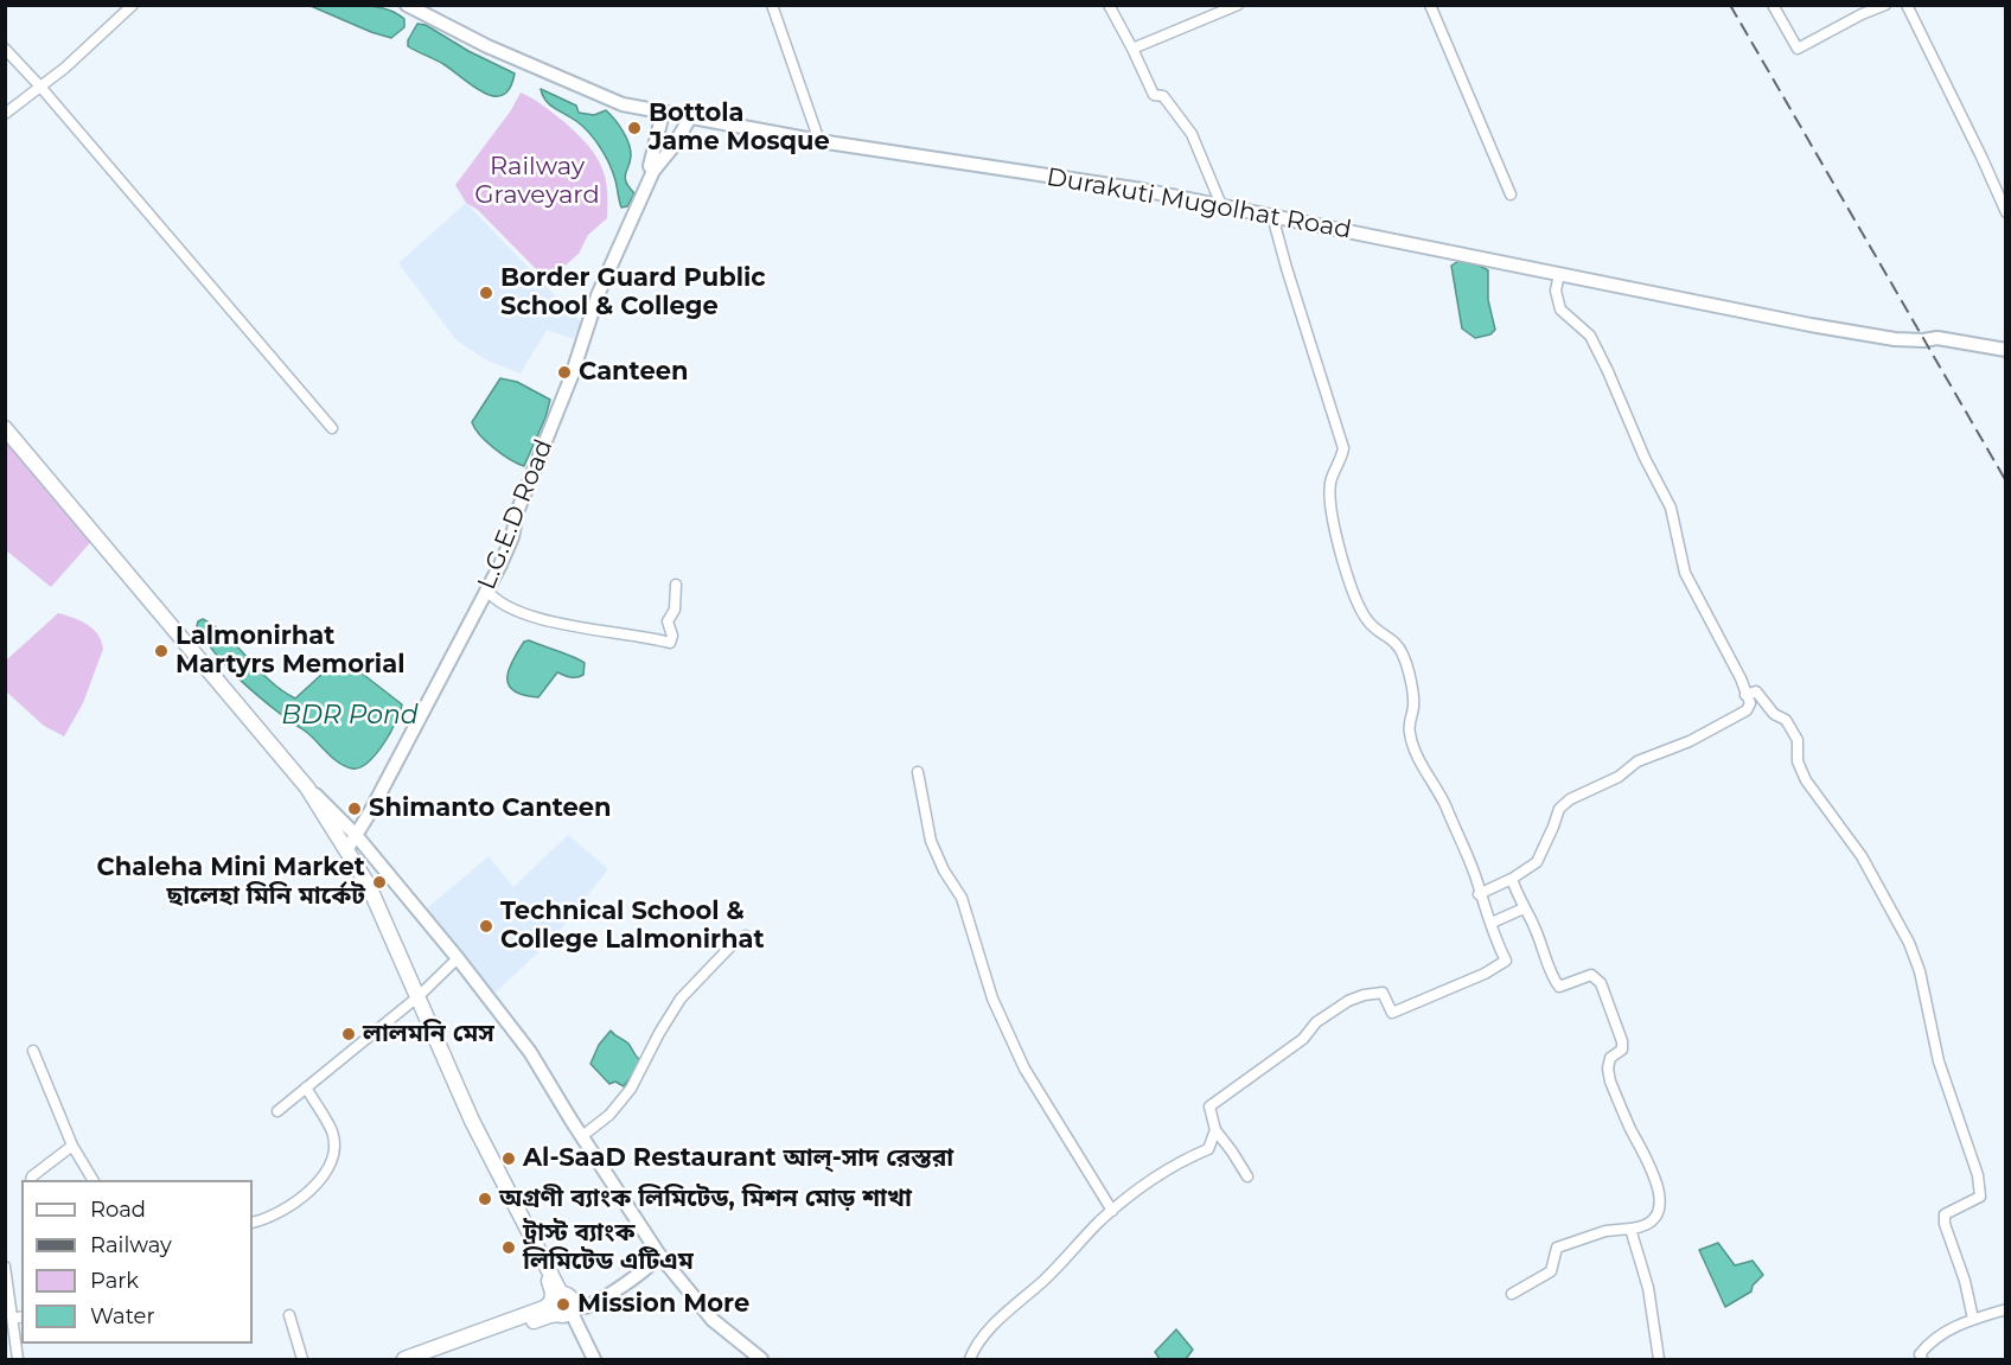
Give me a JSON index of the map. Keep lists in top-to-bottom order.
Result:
{
  "streets": {
    "main road": ["Durakuti Mugolhat Road", "L.G.E.D Road"]
  },
  "water": ["BDR Pond"],
  "parks": ["Railway Graveyard"],
  "places": [
    "Bottola Jame Mosque",
    "Border Guard Public School & College",
    "Canteen",
    "Lalmonirhat Martyrs Memorial",
    "Shimanto Canteen",
    "Chaleha Mini Market ছালেহা মিনি মার্কেট",
    "Technical School & College Lalmonirhat",
    "লালমনি মেস",
    "Al-SaaD Restaurant আল্-সাদ রেস্তরা",
    "অগ্রণী ব্যাংক লিমিটেড, মিশন মোড় শাখা",
    "ট্রাস্ট ব্যাংক লিমিটেড এটিএম",
    "Mission More"
  ],
  "legend": [
    "Road",
    "Railway",
    "Park",
    "Water"
  ]
}
